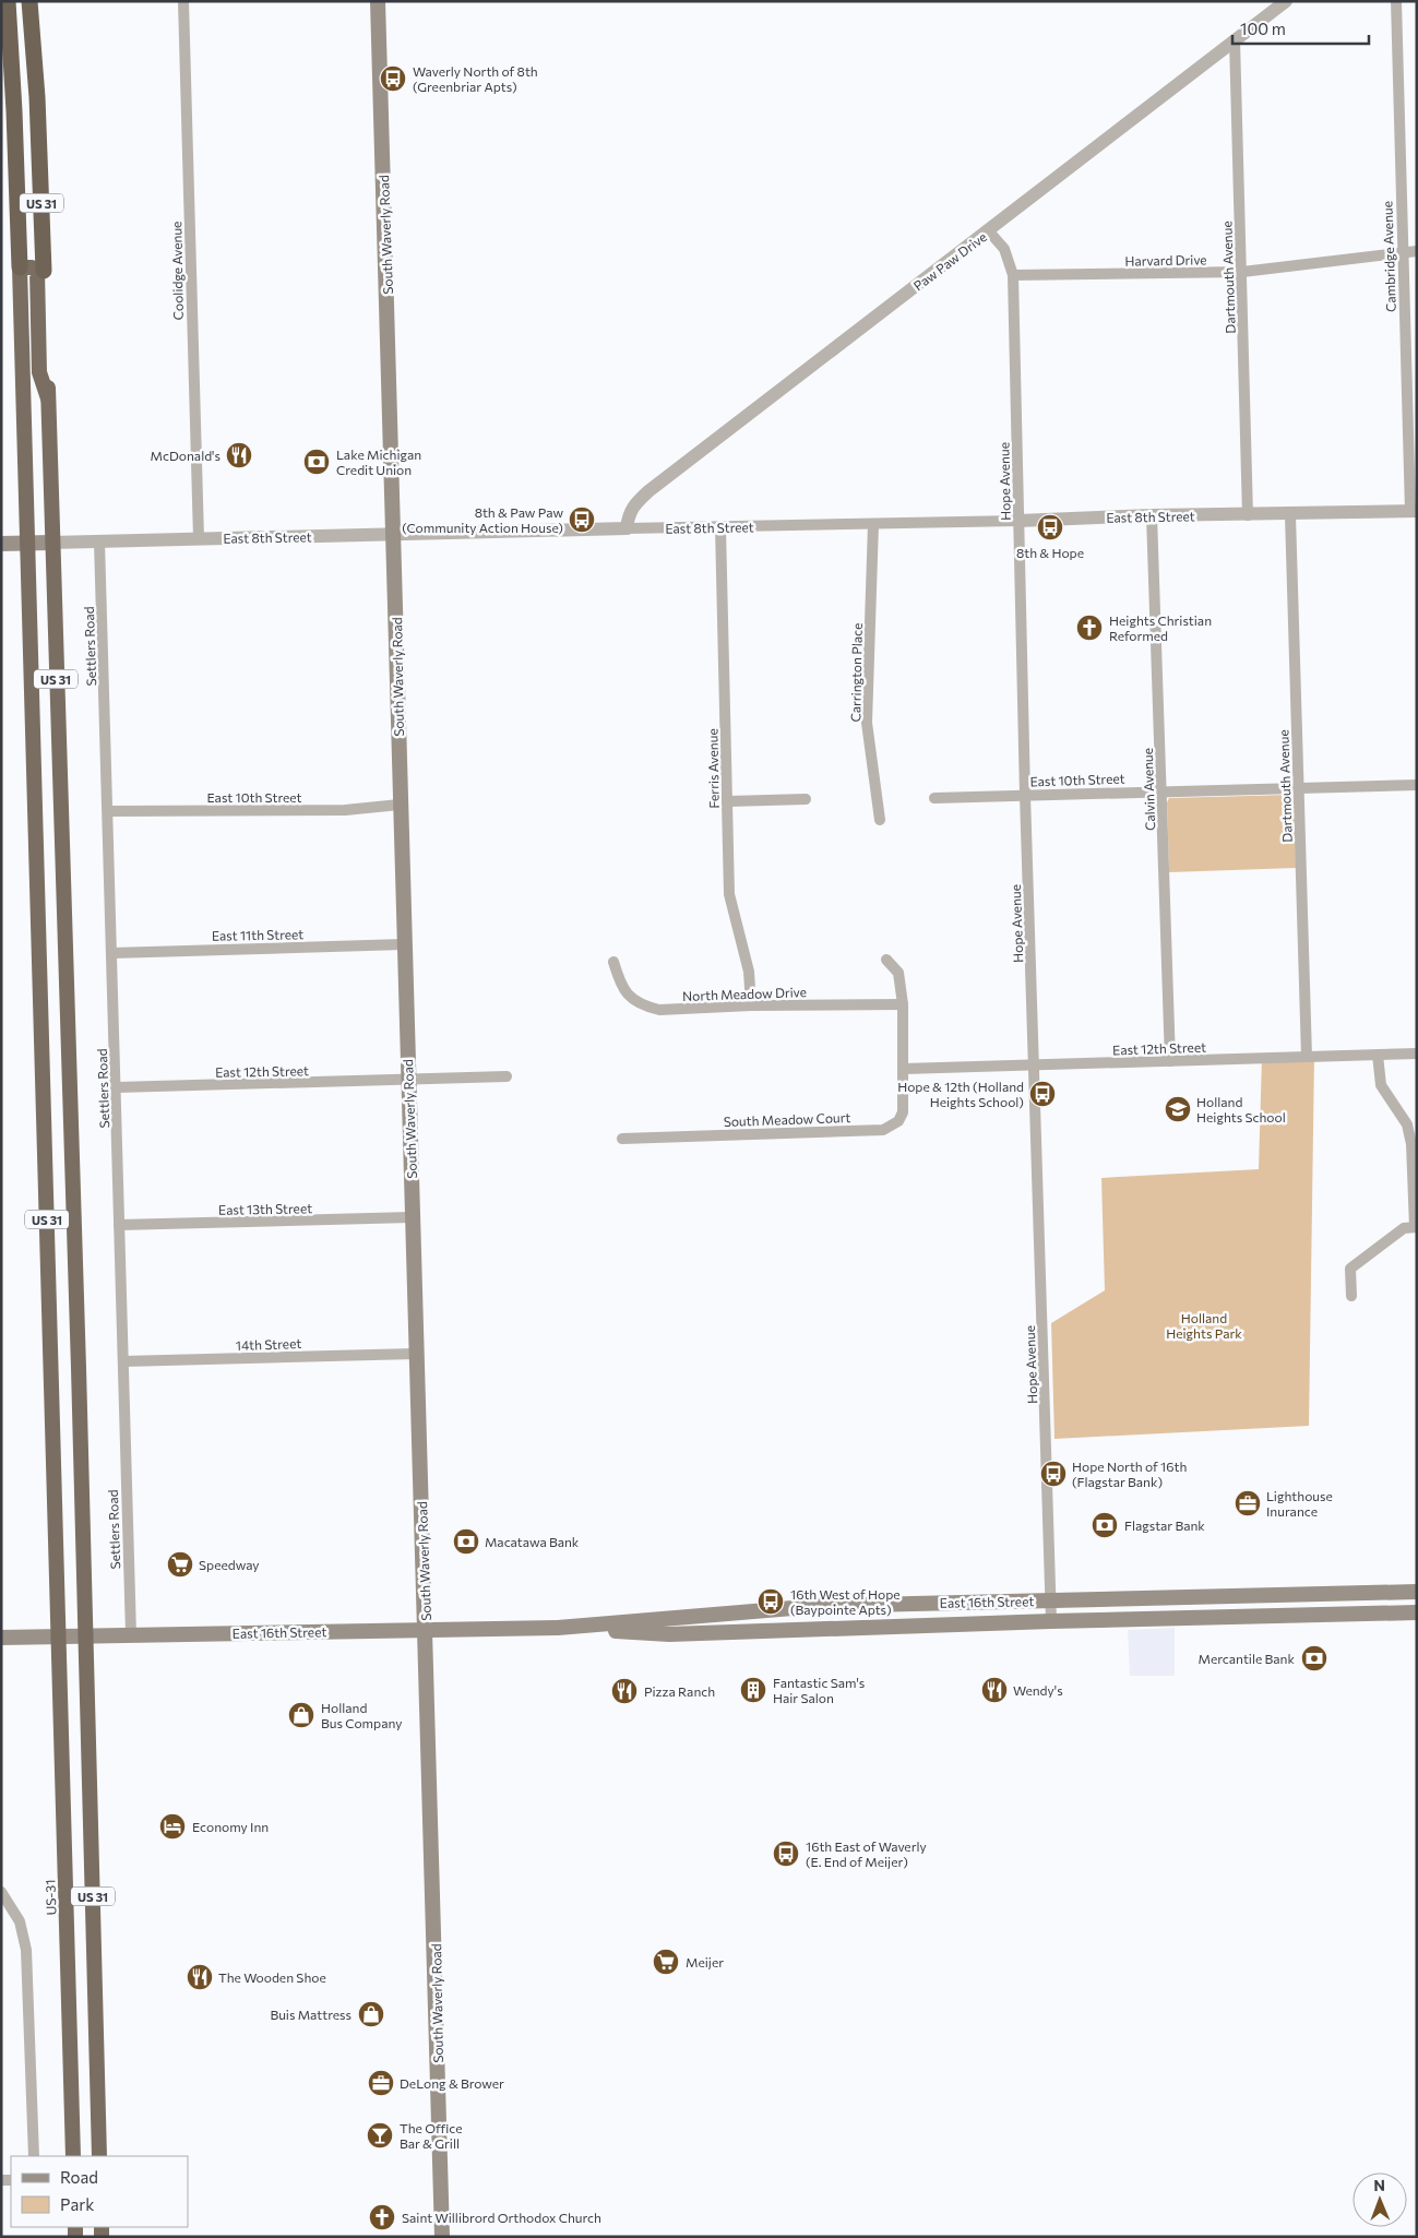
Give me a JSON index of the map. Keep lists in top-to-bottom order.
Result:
{
  "streets": {
    "highway": ["US 31", "US-31"],
    "main road": ["South Waverly Road", "East 8th Street", "East 16th Street"],
    "street": [
      "Cambridge Avenue",
      "Harvard Drive",
      "Paw Paw Drive",
      "Coolidge Avenue",
      "Dartmouth Avenue",
      "Hope Avenue",
      "Settlers Road",
      "Carrington Place",
      "Ferris Avenue",
      "East 10th Street",
      "Calvin Avenue",
      "East 11th Street",
      "North Meadow Drive",
      "East 12th Street",
      "South Meadow Court",
      "East 13th Street",
      "14th Street"
    ]
  },
  "crossings": [
    ["US 31", "East 8th Street"],
    ["US 31", "East 16th Street"],
    ["US 31", "US-31"],
    ["South Waverly Road", "East 8th Street"],
    ["South Waverly Road", "East 10th Street"],
    ["South Waverly Road", "East 11th Street"],
    ["South Waverly Road", "East 12th Street"],
    ["South Waverly Road", "East 13th Street"],
    ["South Waverly Road", "14th Street"],
    ["South Waverly Road", "East 16th Street"],
    ["Cambridge Avenue", "Harvard Drive"],
    ["Cambridge Avenue", "East 8th Street"],
    ["Harvard Drive", "Dartmouth Avenue"],
    ["Harvard Drive", "Hope Avenue"],
    ["Paw Paw Drive", "Dartmouth Avenue"],
    ["Paw Paw Drive", "Hope Avenue"],
    ["Paw Paw Drive", "East 8th Street"],
    ["Coolidge Avenue", "East 8th Street"],
    ["Dartmouth Avenue", "East 8th Street"],
    ["Dartmouth Avenue", "East 10th Street"],
    ["Dartmouth Avenue", "East 12th Street"],
    ["Hope Avenue", "East 8th Street"],
    ["Hope Avenue", "East 10th Street"],
    ["Hope Avenue", "East 12th Street"],
    ["Hope Avenue", "East 16th Street"],
    ["East 8th Street", "Settlers Road"],
    ["East 8th Street", "Carrington Place"],
    ["East 8th Street", "Ferris Avenue"],
    ["East 8th Street", "Calvin Avenue"],
    ["Settlers Road", "East 10th Street"],
    ["Settlers Road", "East 11th Street"],
    ["Settlers Road", "East 12th Street"],
    ["Settlers Road", "East 13th Street"],
    ["Settlers Road", "14th Street"],
    ["Settlers Road", "East 16th Street"],
    ["Ferris Avenue", "North Meadow Drive"],
    ["East 10th Street", "Calvin Avenue"],
    ["Calvin Avenue", "East 12th Street"],
    ["North Meadow Drive", "South Meadow Court"],
    ["East 12th Street", "South Meadow Court"],
    ["East 16th Street", "US-31"]
  ],
  "parks": ["Holland Heights Park"],
  "places": {
    "bus stop": [
      "Waverly North of 8th (Greenbriar Apts)",
      "8th & Paw Paw (Community Action House)",
      "8th & Hope",
      "Hope & 12th (Holland Heights School)",
      "Hope North of 16th (Flagstar Bank)",
      "16th West of Hope (Baypointe Apts)",
      "16th East of Waverly (E. End of Meijer)"
    ],
    "restaurant": [
      "McDonald's",
      "Wendy's",
      "Pizza Ranch",
      "The Wooden Shoe"
    ],
    "bank": [
      "Lake Michigan Credit Union",
      "Flagstar Bank",
      "Macatawa Bank",
      "Mercantile Bank"
    ],
    "church": ["Heights Christian Reformed", "Saint Willibrord Orthodox Church"],
    "school or university": ["Holland Heights School"],
    "office": ["Lighthouse Inurance", "DeLong & Brower"],
    "supermarket": ["Speedway", "Meijer"],
    "building": ["Fantastic Sam's Hair Salon"],
    "shop": ["Holland Bus Company", "Buis Mattress"],
    "hotel": ["Economy Inn"],
    "bar": ["The Office Bar & Grill"]
  },
  "legend": ["Road", "Park"],
  "scale_bar": "100 m",
  "north": "top"
}
